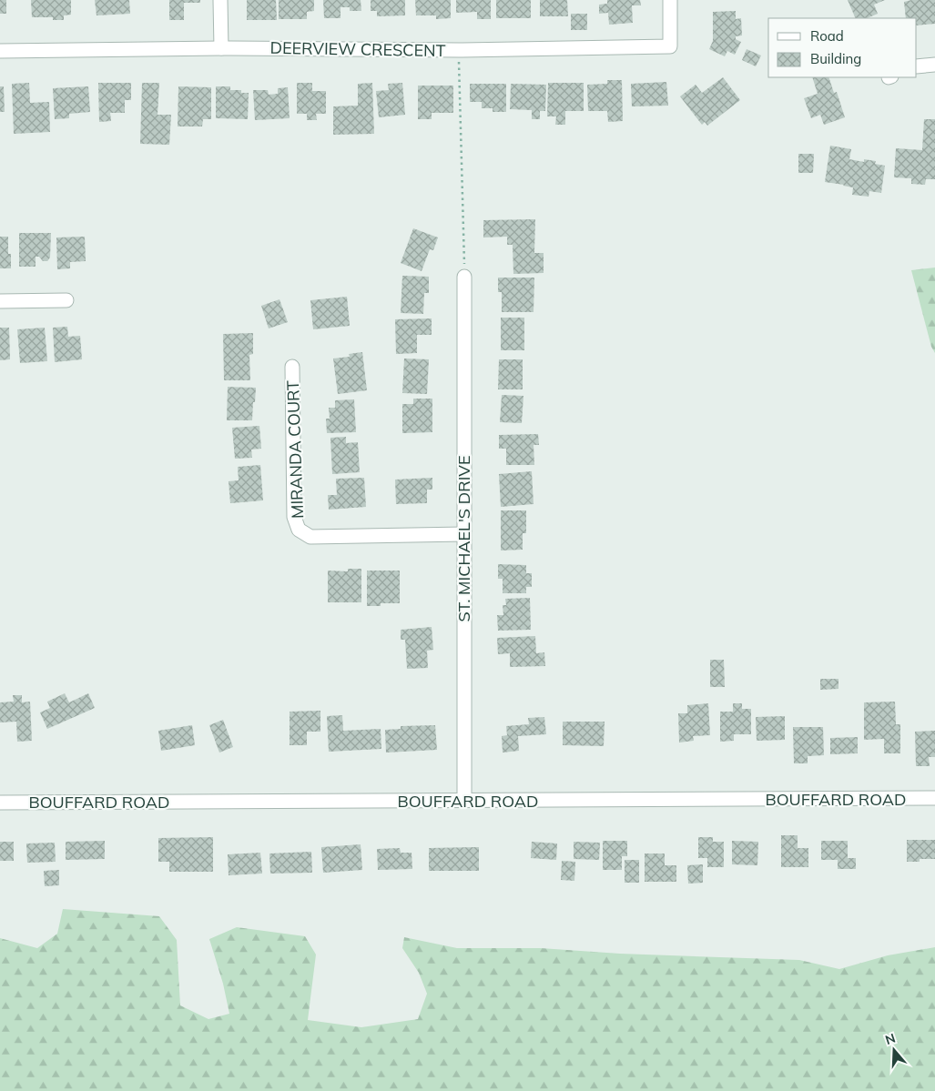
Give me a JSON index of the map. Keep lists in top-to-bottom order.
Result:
{
  "streets": {
    "street": [
      "DEERVIEW CRESCENT",
      "MIRANDA COURT",
      "ST. MICHAEL'S DRIVE",
      "BOUFFARD ROAD"
    ]
  },
  "crossings": [
    ["MIRANDA COURT", "ST. MICHAEL'S DRIVE"],
    ["ST. MICHAEL'S DRIVE", "BOUFFARD ROAD"]
  ],
  "legend": ["Road", "Building"],
  "north": "top"
}
